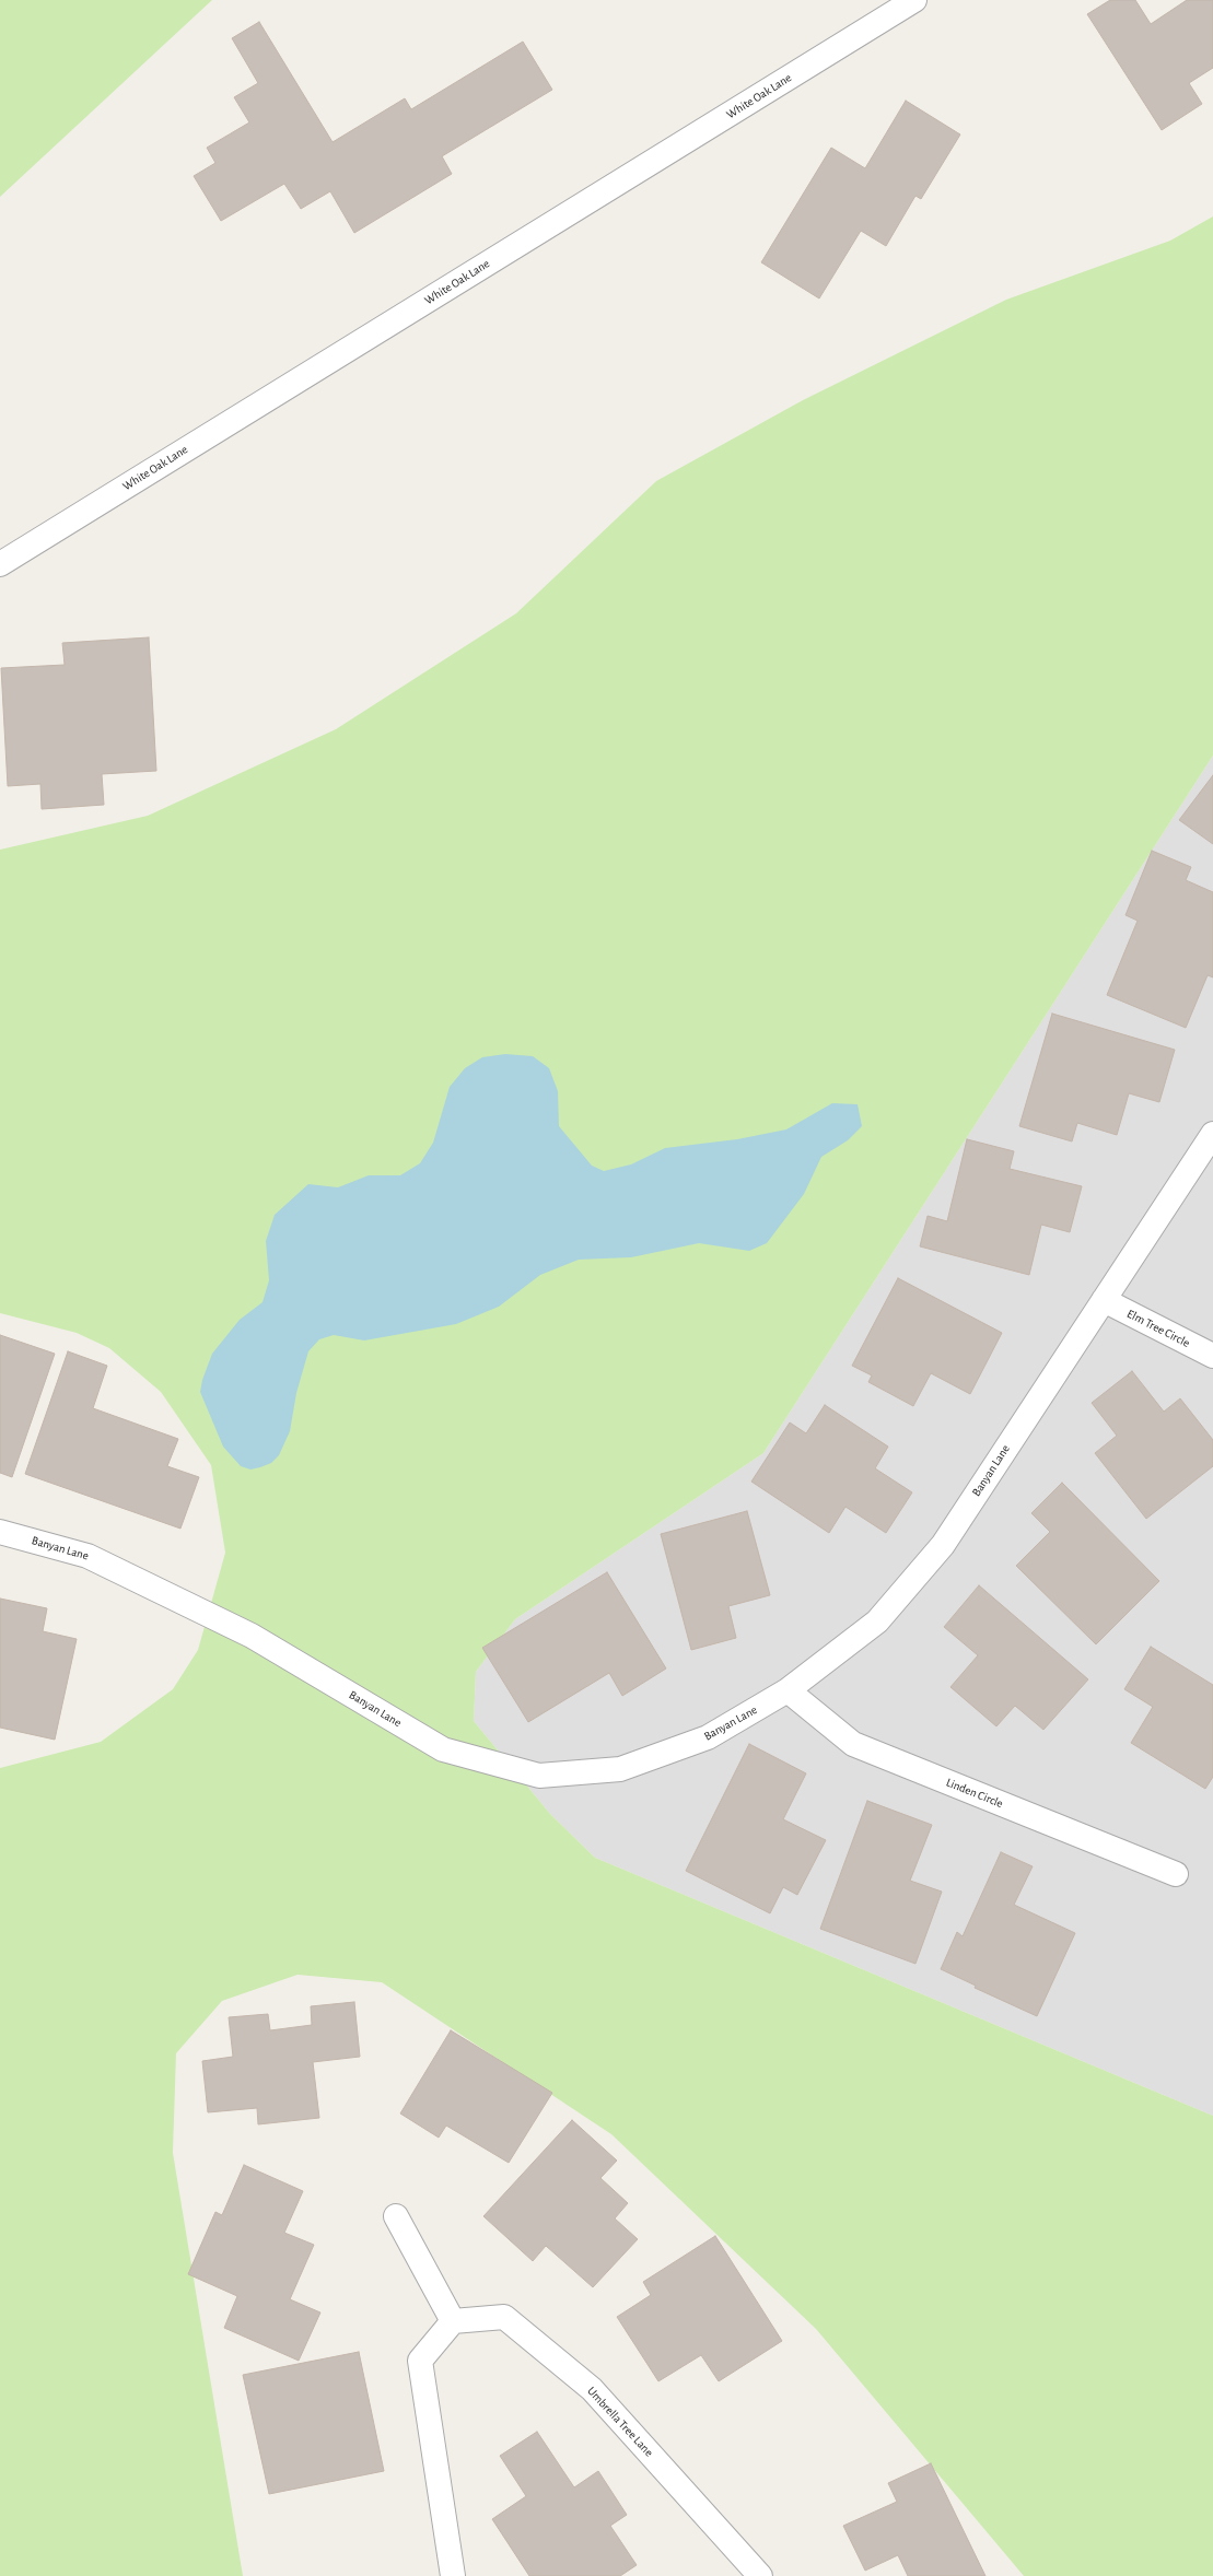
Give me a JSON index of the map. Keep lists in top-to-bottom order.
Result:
{
  "streets": {
    "street": [
      "White Oak Lane",
      "Elm Tree Circle",
      "Banyan Lane",
      "Linden Circle",
      "Umbrella Tree Lane"
    ]
  },
  "crossings": [
    ["Elm Tree Circle", "Banyan Lane"],
    ["Banyan Lane", "Linden Circle"]
  ]
}
